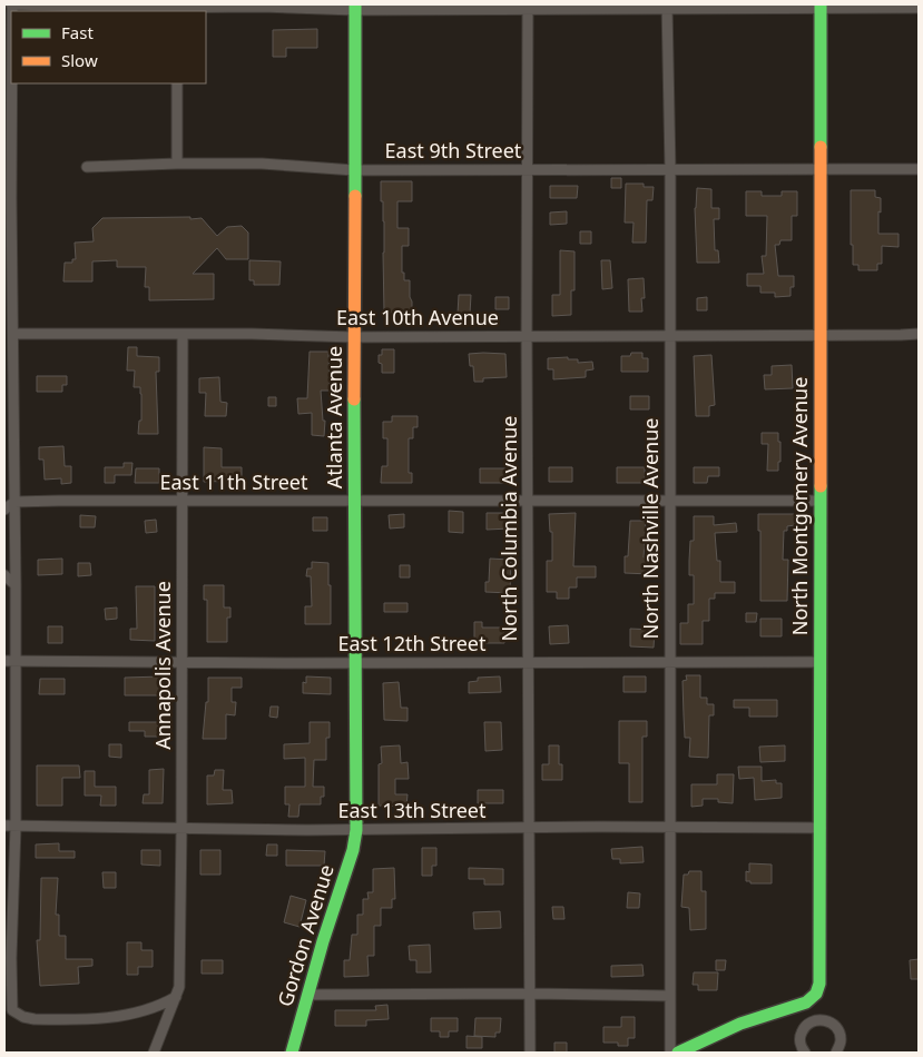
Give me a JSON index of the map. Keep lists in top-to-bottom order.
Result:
{
  "streets": {
    "street": [
      "East 9th Street",
      "East 10th Avenue",
      "Atlanta Avenue",
      "East 11th Street",
      "North Montgomery Avenue",
      "North Columbia Avenue",
      "North Nashville Avenue",
      "East 12th Street",
      "Annapolis Avenue",
      "East 13th Street",
      "Gordon Avenue"
    ]
  },
  "crossings": [
    ["East 9th Street", "Atlanta Avenue"],
    ["East 9th Street", "North Montgomery Avenue"],
    ["East 9th Street", "North Columbia Avenue"],
    ["East 9th Street", "North Nashville Avenue"],
    ["East 10th Avenue", "Atlanta Avenue"],
    ["East 10th Avenue", "North Montgomery Avenue"],
    ["East 10th Avenue", "North Columbia Avenue"],
    ["East 10th Avenue", "North Nashville Avenue"],
    ["East 10th Avenue", "Annapolis Avenue"],
    ["Atlanta Avenue", "East 11th Street"],
    ["Atlanta Avenue", "East 12th Street"],
    ["Atlanta Avenue", "East 13th Street"],
    ["Atlanta Avenue", "Gordon Avenue"],
    ["East 11th Street", "North Montgomery Avenue"],
    ["East 11th Street", "North Columbia Avenue"],
    ["East 11th Street", "North Nashville Avenue"],
    ["East 11th Street", "Annapolis Avenue"],
    ["North Montgomery Avenue", "East 12th Street"],
    ["North Montgomery Avenue", "East 13th Street"],
    ["North Columbia Avenue", "East 12th Street"],
    ["North Columbia Avenue", "East 13th Street"],
    ["North Nashville Avenue", "East 12th Street"],
    ["North Nashville Avenue", "East 13th Street"],
    ["East 12th Street", "Annapolis Avenue"],
    ["Annapolis Avenue", "East 13th Street"],
    ["East 13th Street", "Gordon Avenue"]
  ],
  "legend": ["Fast", "Slow"]
}
